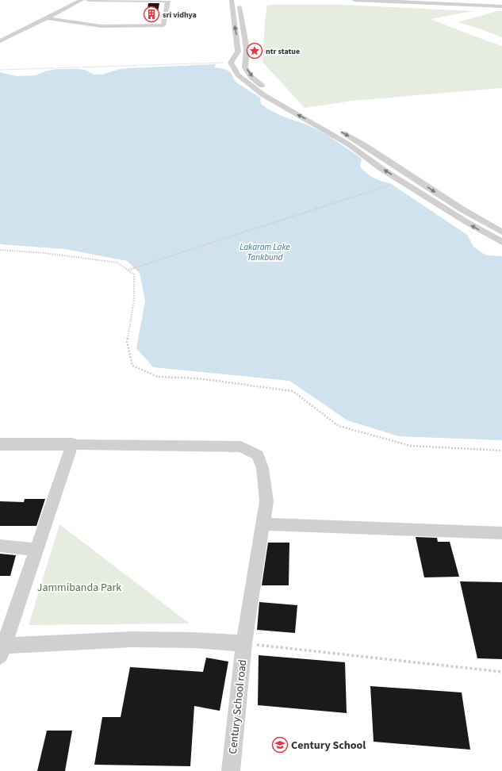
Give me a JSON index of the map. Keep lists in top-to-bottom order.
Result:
{
  "streets": {
    "street": ["Century School road"]
  },
  "water": ["Lakaram Lake Tankbund"],
  "parks": ["Jammibanda Park"],
  "places": {
    "building": ["sri vidhya"],
    "place": ["ntr statue"],
    "school or university": ["Century School"]
  }
}
